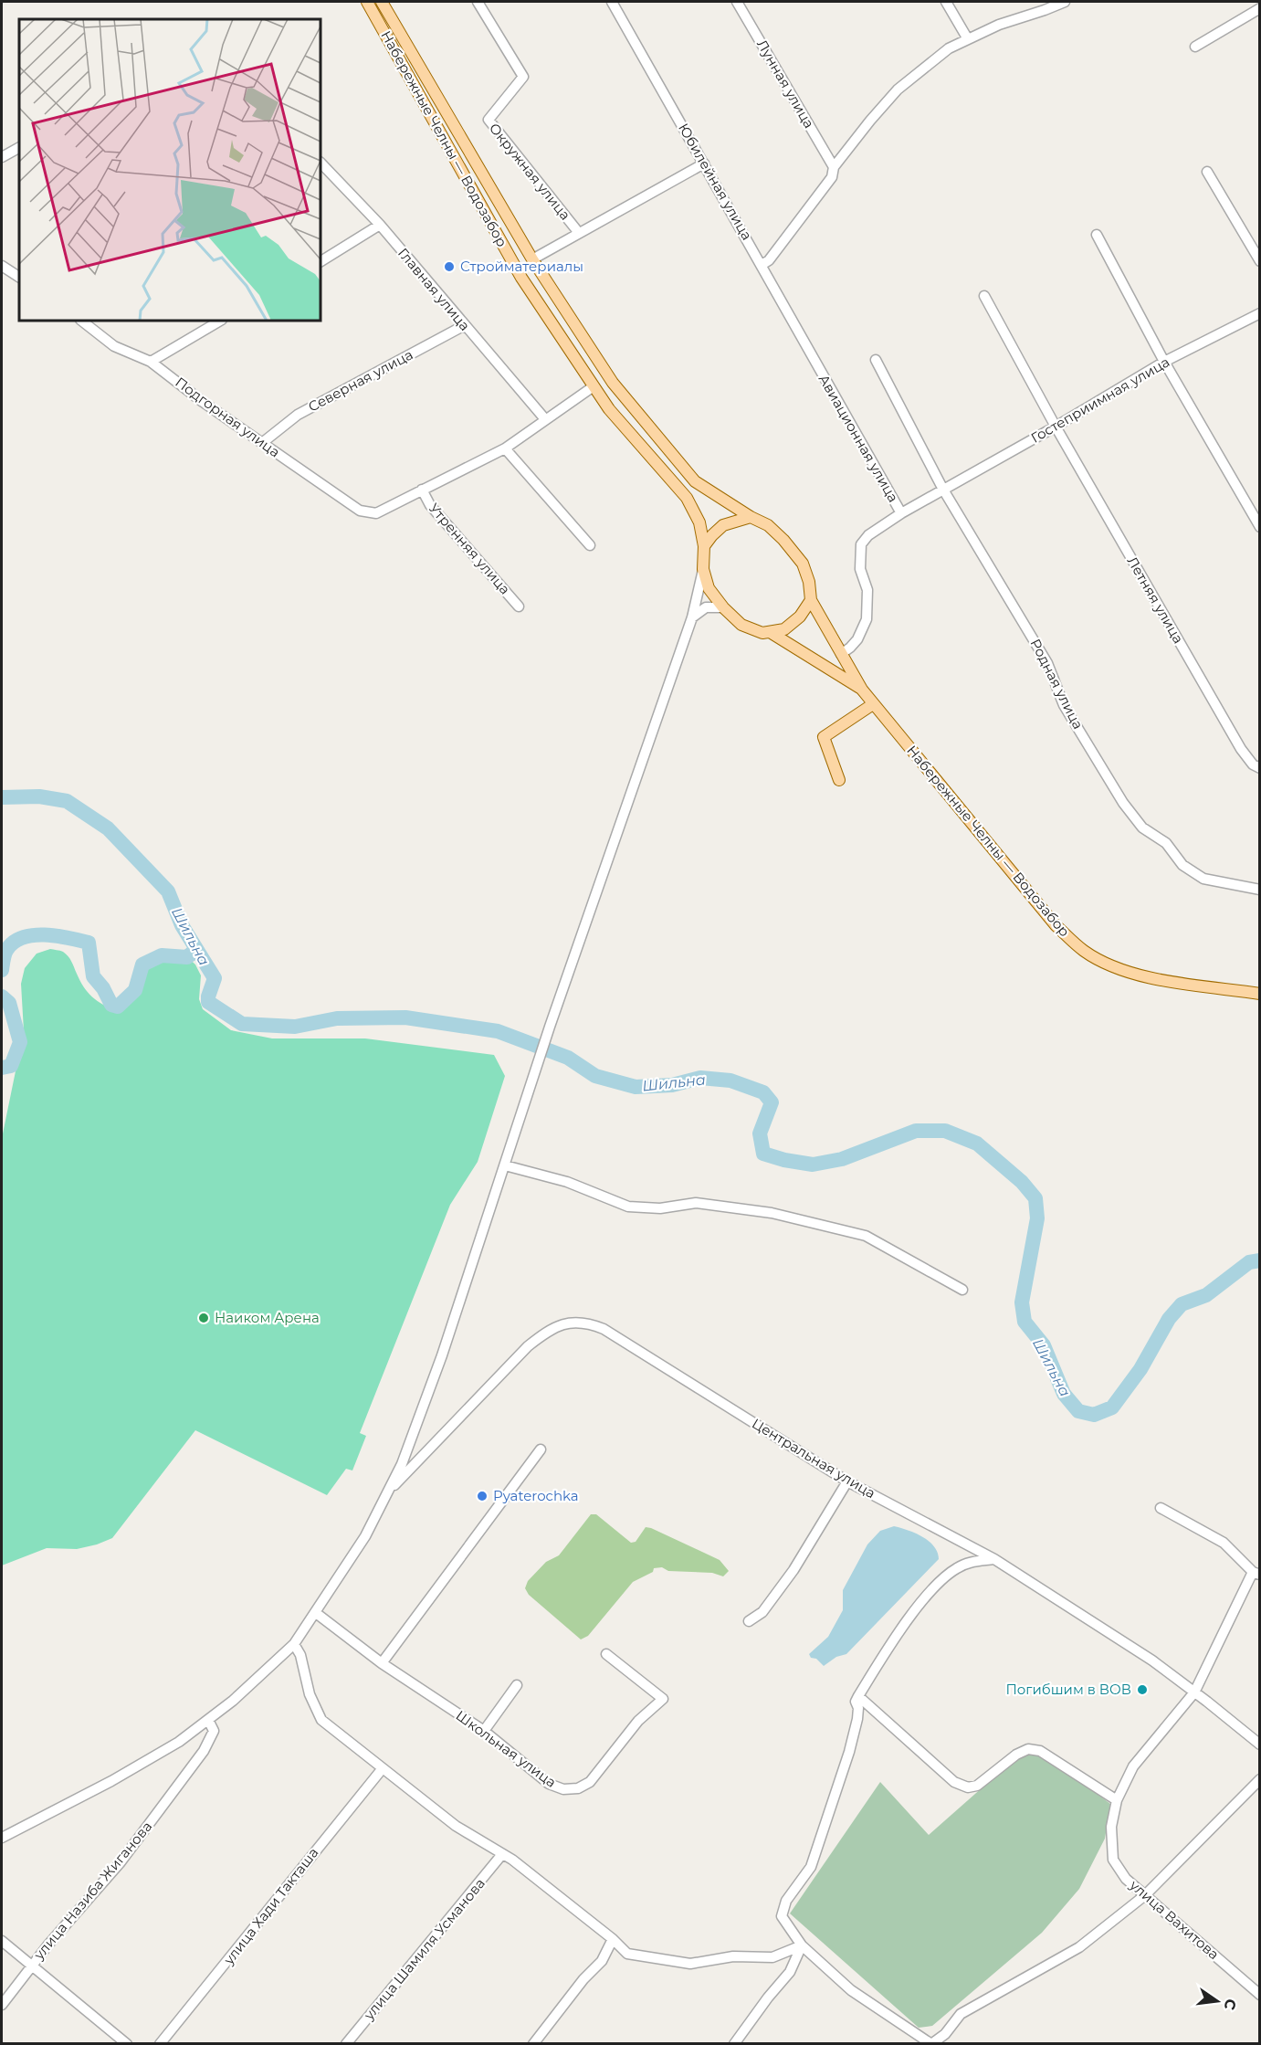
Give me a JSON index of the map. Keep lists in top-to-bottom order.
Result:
{
  "streets": {
    "main road": ["Набережные Челны — Водозабор"],
    "street": [
      "Лунная улица",
      "Окружная улица",
      "Юбилейная улица",
      "Главная улица",
      "Северная улица",
      "Гостеприимная улица",
      "Подгорная улица",
      "Авиационная улица",
      "Утренняя улица",
      "Летняя улица",
      "Родная улица",
      "Центральная улица",
      "Школьная улица",
      "улица Назиба Жиганова",
      "улица Хади Такташа",
      "улица Вахитова",
      "улица Шамиля Усманова"
    ]
  },
  "crossings": [
    ["Набережные Челны — Водозабор", "Гостеприимная улица"],
    ["Юбилейная улица", "Авиационная улица"],
    ["Главная улица", "Северная улица"],
    ["Северная улица", "Подгорная улица"],
    ["Гостеприимная улица", "Авиационная улица"],
    ["Гостеприимная улица", "Летняя улица"],
    ["Гостеприимная улица", "Родная улица"],
    ["Подгорная улица", "Утренняя улица"],
    ["Центральная улица", "улица Вахитова"]
  ],
  "water": ["Шильна"],
  "places": [
    "Стройматериалы",
    "Наиком Арена",
    "Pyaterochka",
    "Погибшим в ВОВ"
  ],
  "north": "right"
}
